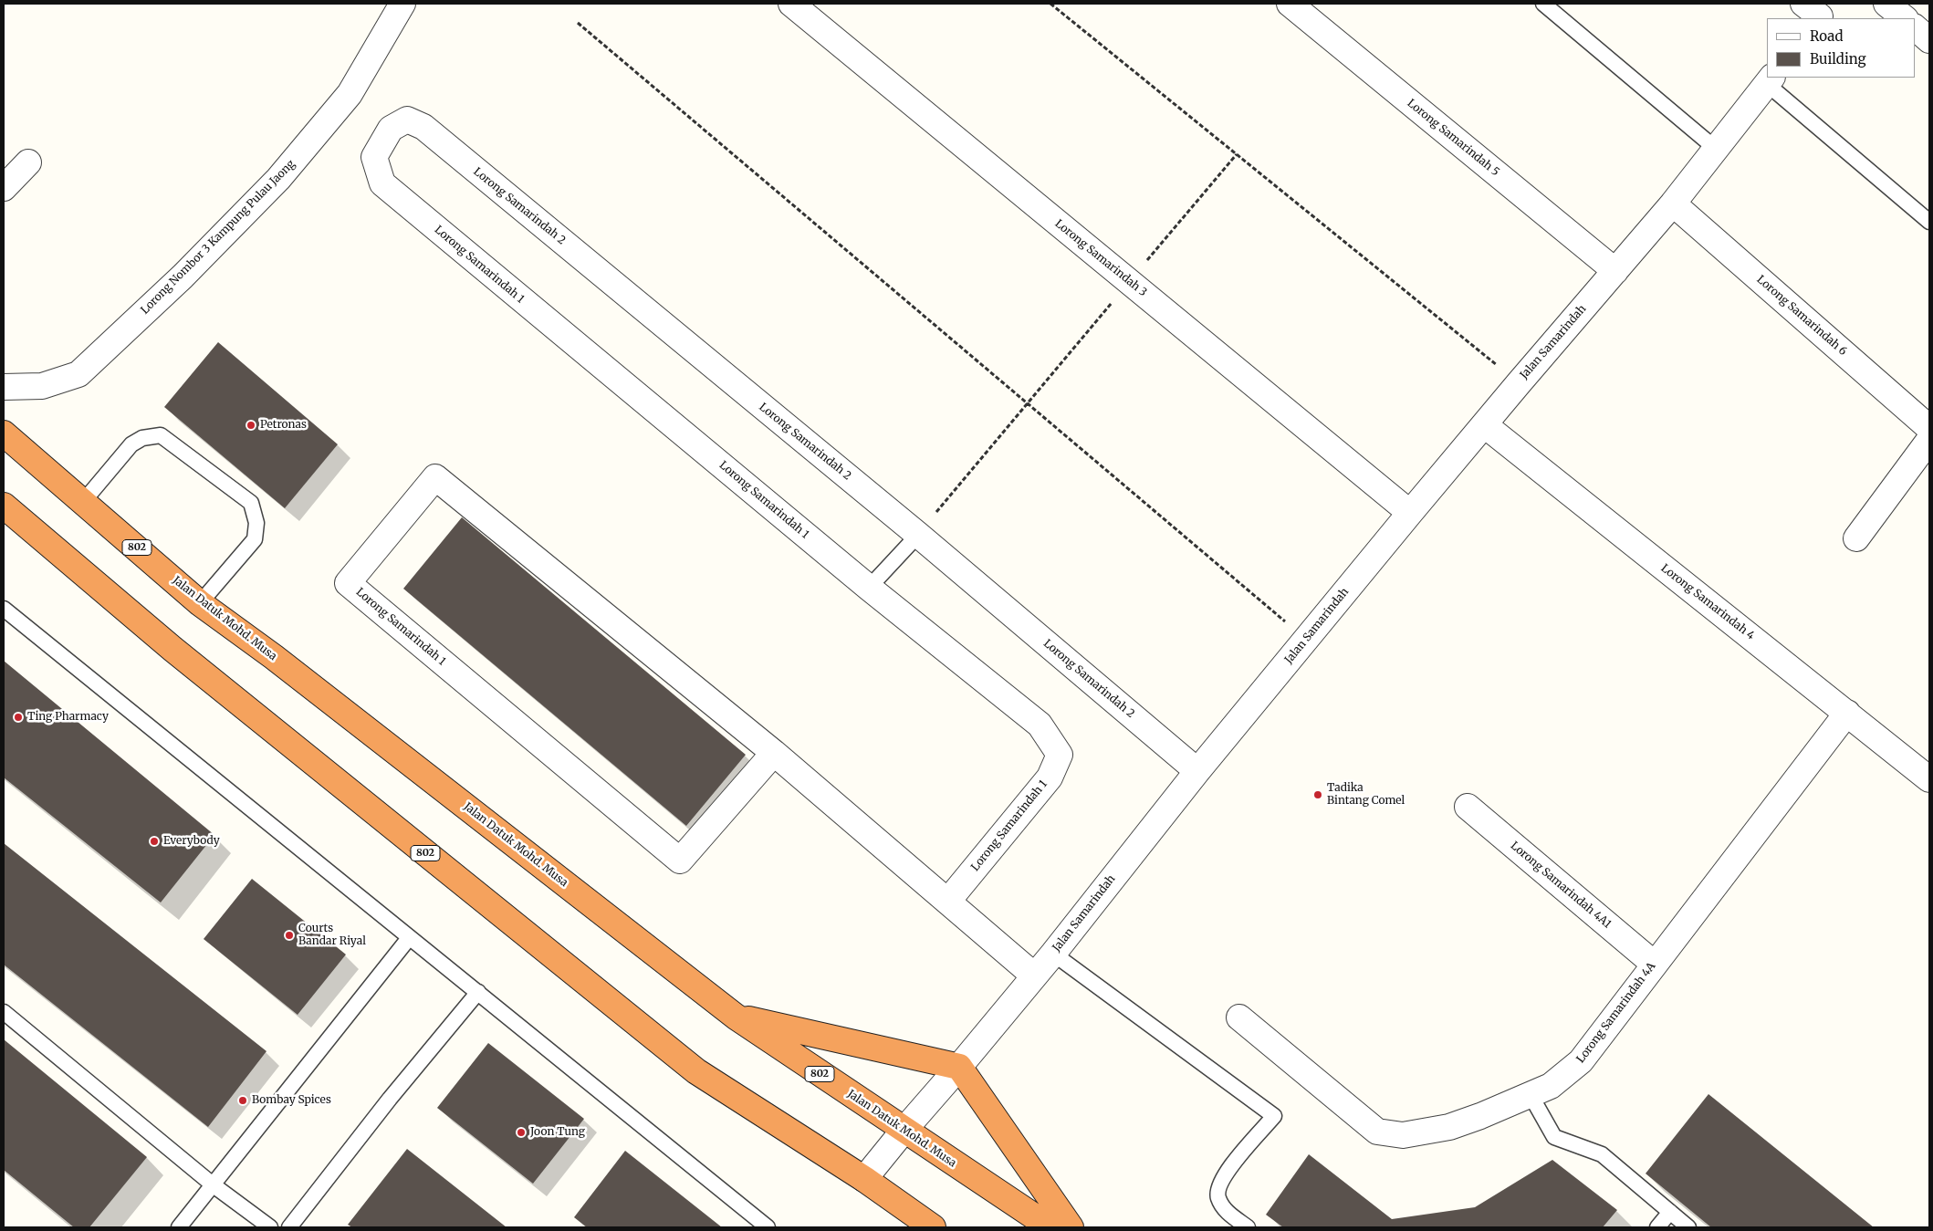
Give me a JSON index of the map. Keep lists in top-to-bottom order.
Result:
{
  "streets": {
    "highway": ["802", "Jalan Datuk Mohd. Musa"],
    "street": [
      "Lorong Samarindah 5",
      "Lorong Samarindah 2",
      "Lorong Nombor 3 Kampung Pulau Jaong",
      "Lorong Samarindah 3",
      "Lorong Samarindah 1",
      "Lorong Samarindah 6",
      "Jalan Samarindah",
      "Lorong Samarindah 4",
      "Lorong Samarindah 4A1",
      "Lorong Samarindah 4A"
    ]
  },
  "crossings": [
    ["Lorong Samarindah 5", "Jalan Samarindah"],
    ["Lorong Samarindah 2", "Lorong Samarindah 1"],
    ["Lorong Samarindah 2", "Jalan Samarindah"],
    ["Lorong Samarindah 3", "Jalan Samarindah"],
    ["Lorong Samarindah 1", "Jalan Samarindah"],
    ["Lorong Samarindah 6", "Jalan Samarindah"],
    ["Jalan Samarindah", "802"],
    ["Jalan Samarindah", "Lorong Samarindah 4"],
    ["Jalan Samarindah", "Jalan Datuk Mohd. Musa"],
    ["Lorong Samarindah 4", "Lorong Samarindah 4A"],
    ["Lorong Samarindah 4A1", "Lorong Samarindah 4A"]
  ],
  "places": [
    "Petronas",
    "Ting Pharmacy",
    "Tadika Bintang Comel",
    "Everybody",
    "Courts Bandar Riyal",
    "Bombay Spices",
    "Joon Tung"
  ],
  "legend": ["Road", "Building"]
}
